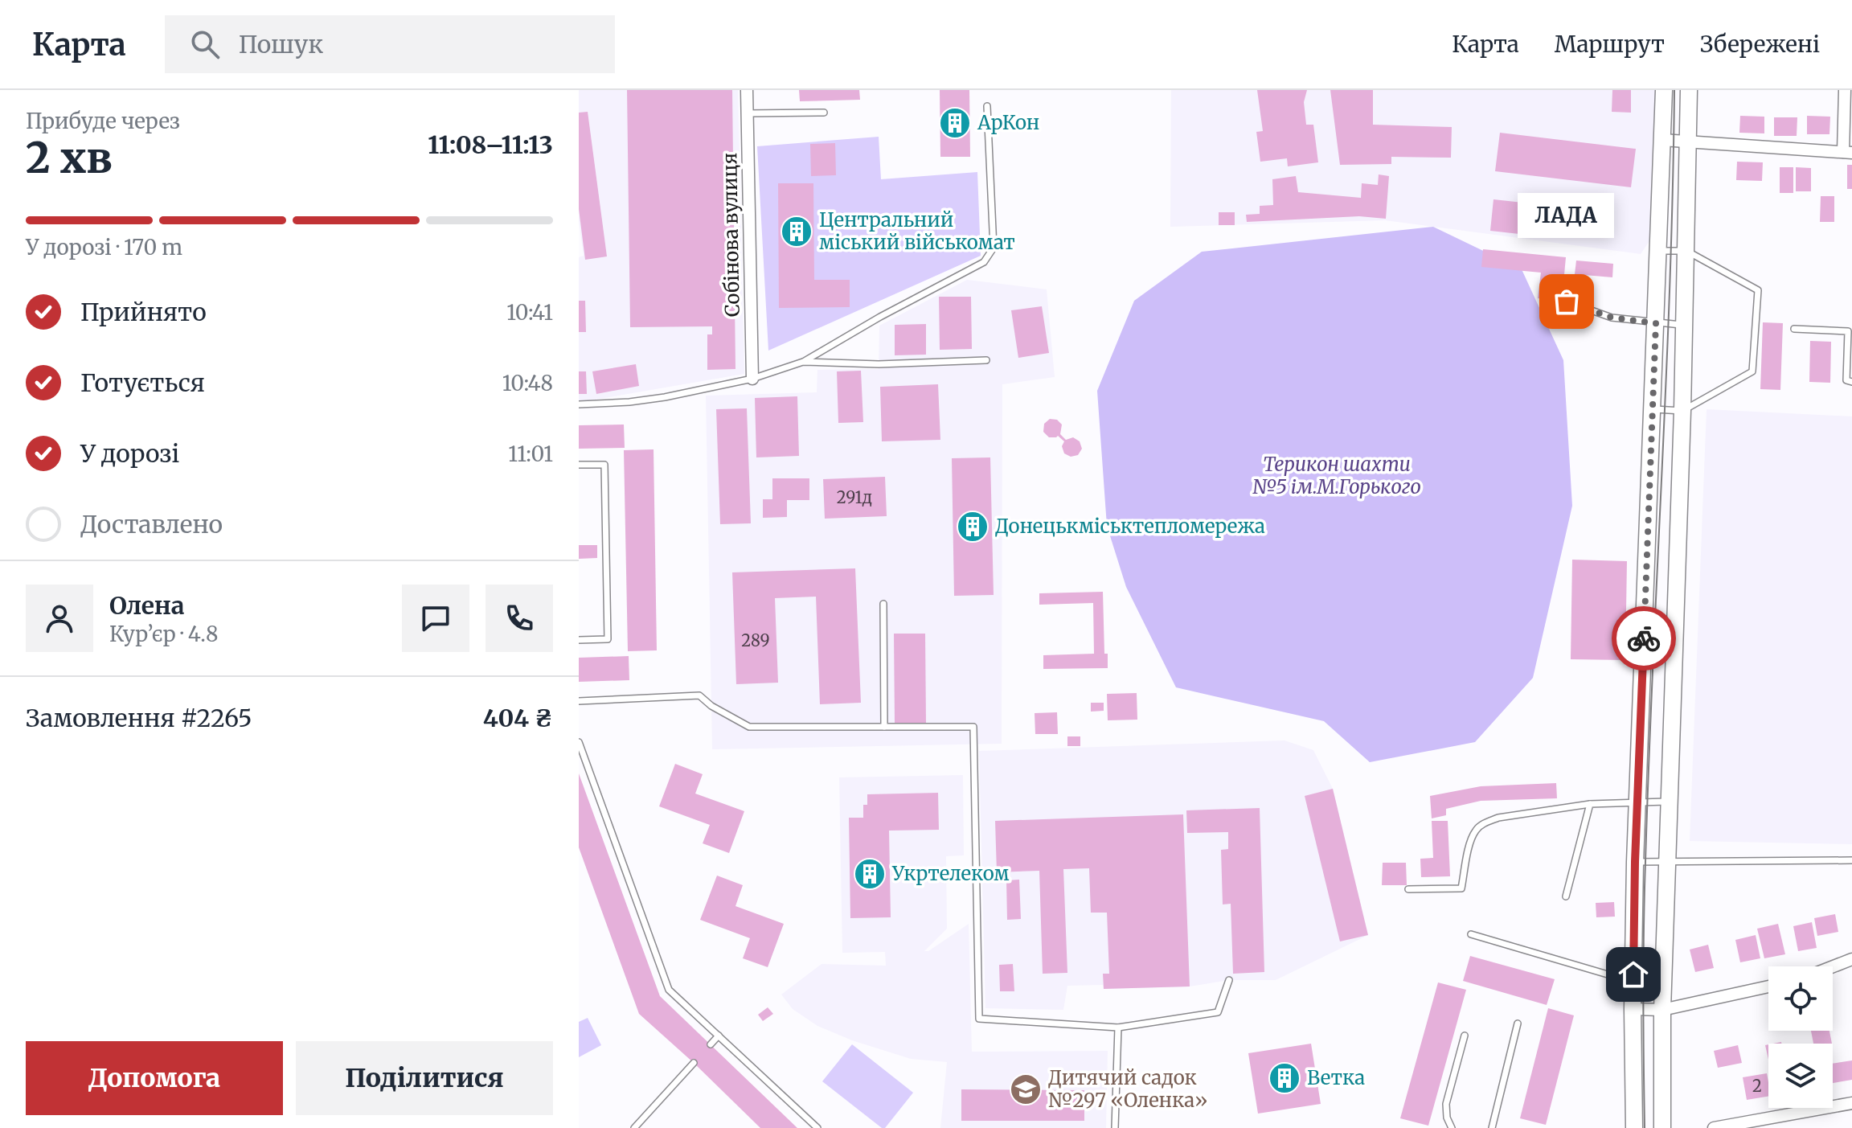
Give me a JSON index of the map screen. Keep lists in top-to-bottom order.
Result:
{
  "streets": {
    "street": ["Собінова вулиця"]
  },
  "parks": ["Терикон шахти №5 ім.М.Горького"],
  "places": {
    "building": [
      "АрКон",
      "Центральний міський військомат",
      "Донецькміськтепломережа",
      "Укртелеком",
      "Ветка"
    ],
    "other": ["ЛАДА"],
    "school or university": ["Дитячий садок №297 «Оленка»"]
  },
  "house_numbers": ["291д", "289", "2"],
  "page": {
    "header": "Карта",
    "search": "Пошук",
    "nav": ["Карта", "Маршрут", "Збережені"],
    "heading": ["2 хв", "Прибуде через", "11:08–11:13"],
    "panel": [
      "Олена",
      "Кур’єр · 4.8",
      "Замовлення #2265",
      "404 ₴"
    ],
    "bubble": "ЛАДА",
    "bar": "У дорозі · 170 m",
    "list": [
      ["Прийнято", "10:41"],
      ["Готується", "10:48"],
      ["У дорозі", "11:01"],
      "Доставлено"
    ],
    "buttons": ["Допомога", "Поділитися"]
  }
}
